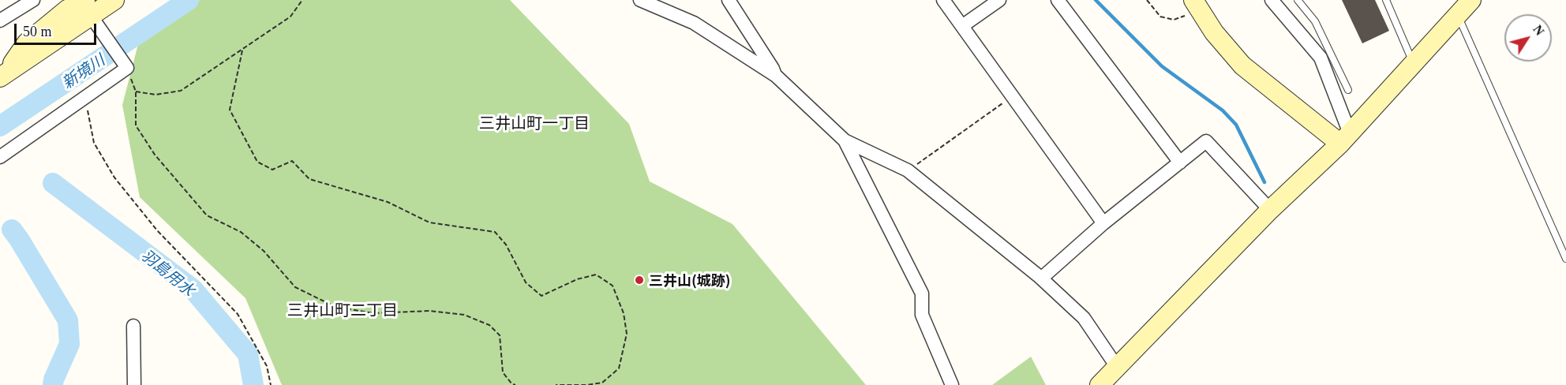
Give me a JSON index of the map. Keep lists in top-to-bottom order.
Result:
{
  "districts": ["三井山町一丁目", "三井山町二丁目"],
  "water": ["新境川", "羽島用水"],
  "places": ["三井山(城跡)"],
  "scale_bar": "50 m",
  "north": "top right"
}
